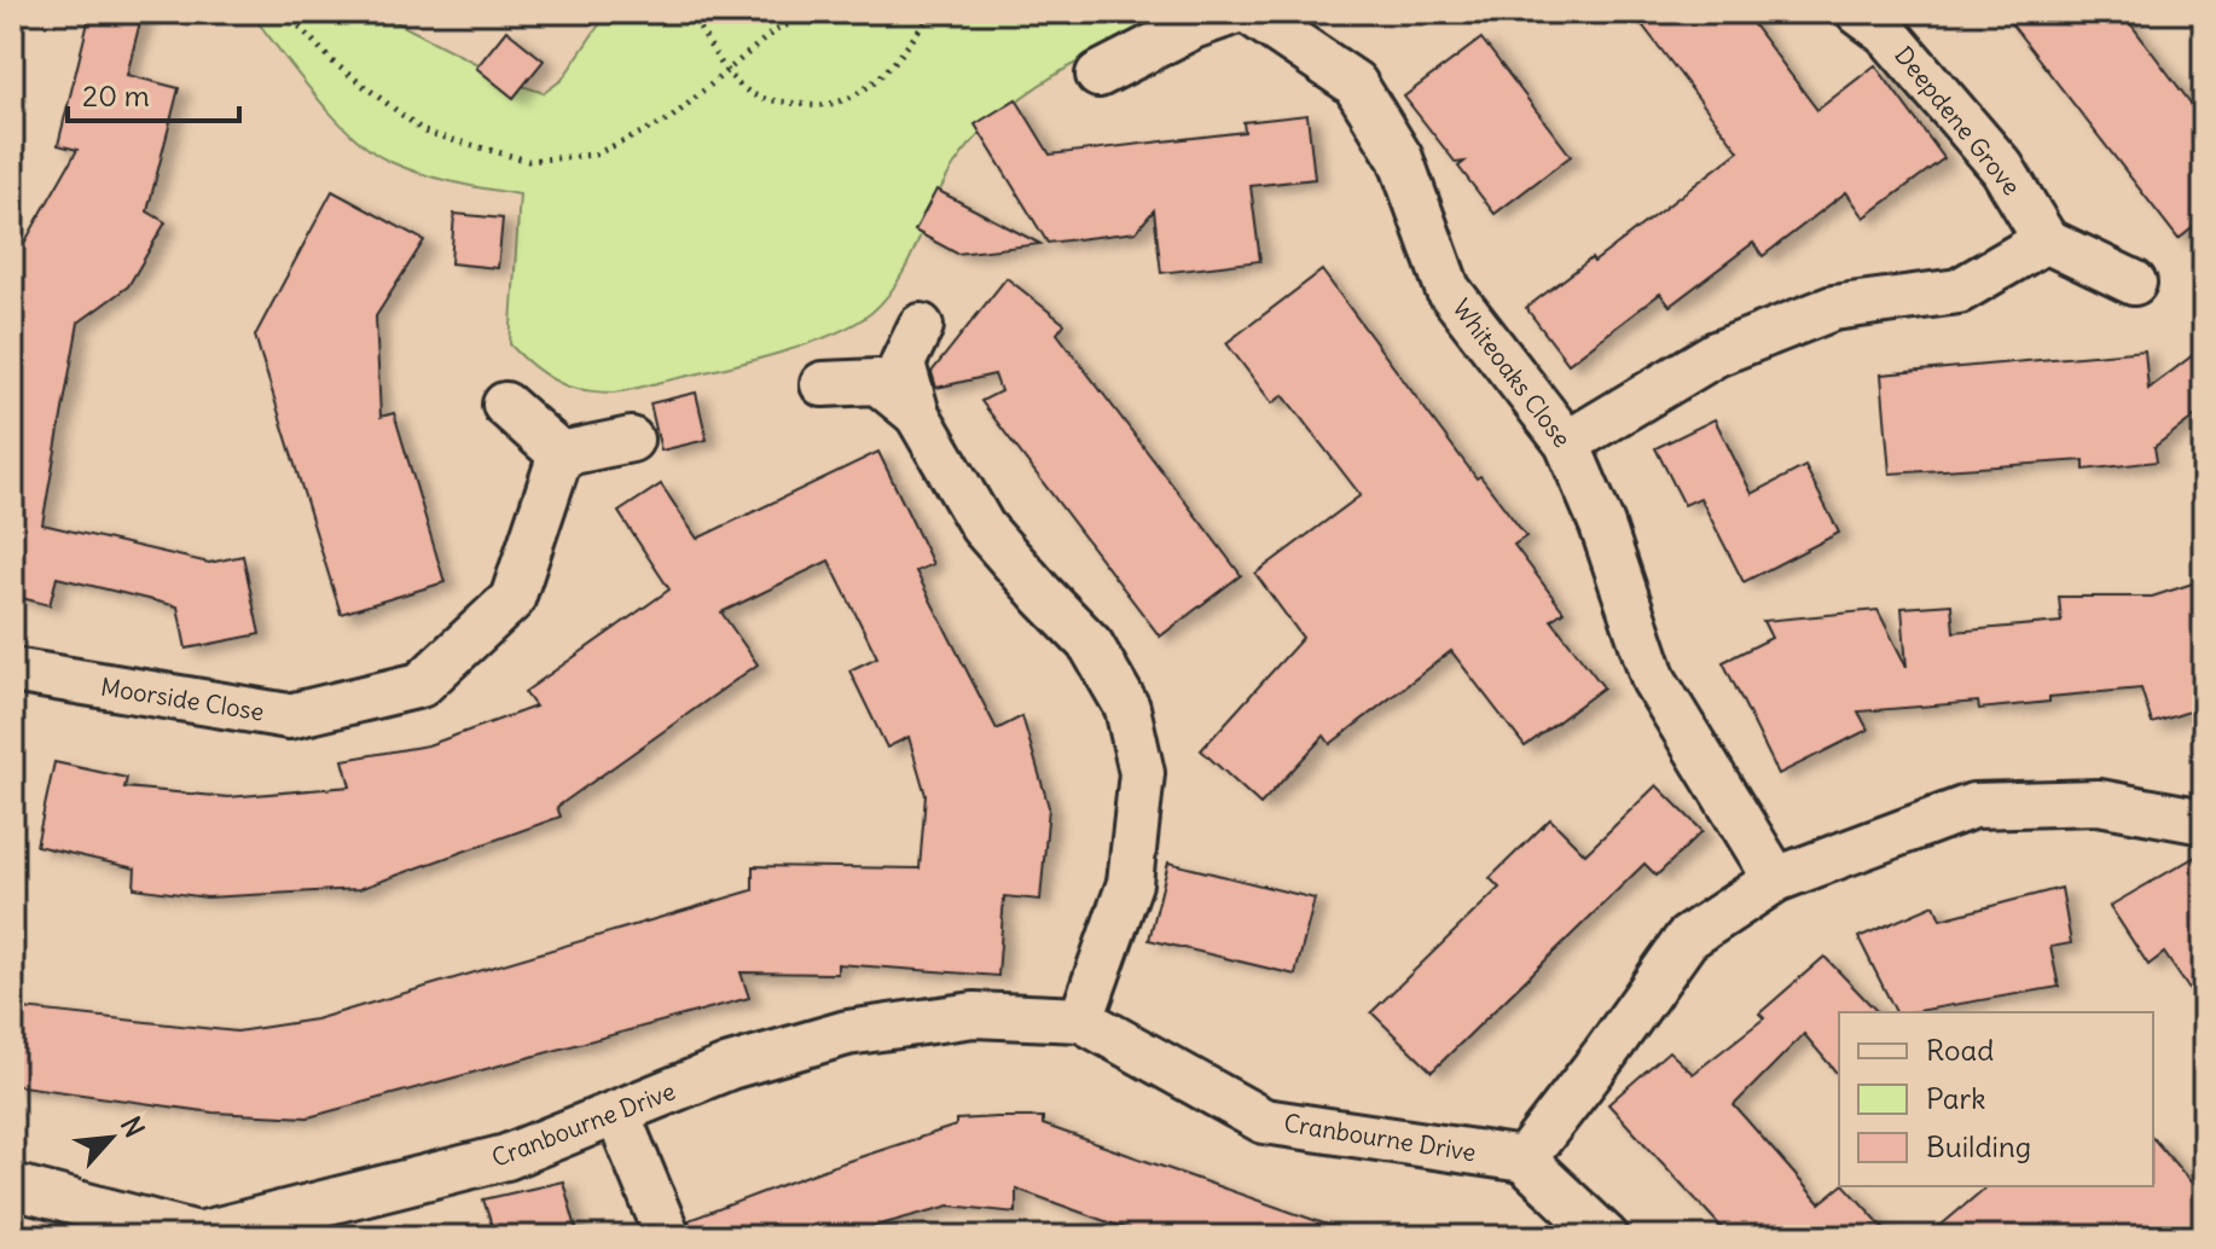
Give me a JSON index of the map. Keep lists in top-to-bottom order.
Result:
{
  "streets": {
    "street": [
      "Deepdene Grove",
      "Whiteoaks Close",
      "Moorside Close",
      "Cranbourne Drive"
    ]
  },
  "legend": ["Road", "Park", "Building"],
  "scale_bar": "20 m",
  "north": "top right"
}
